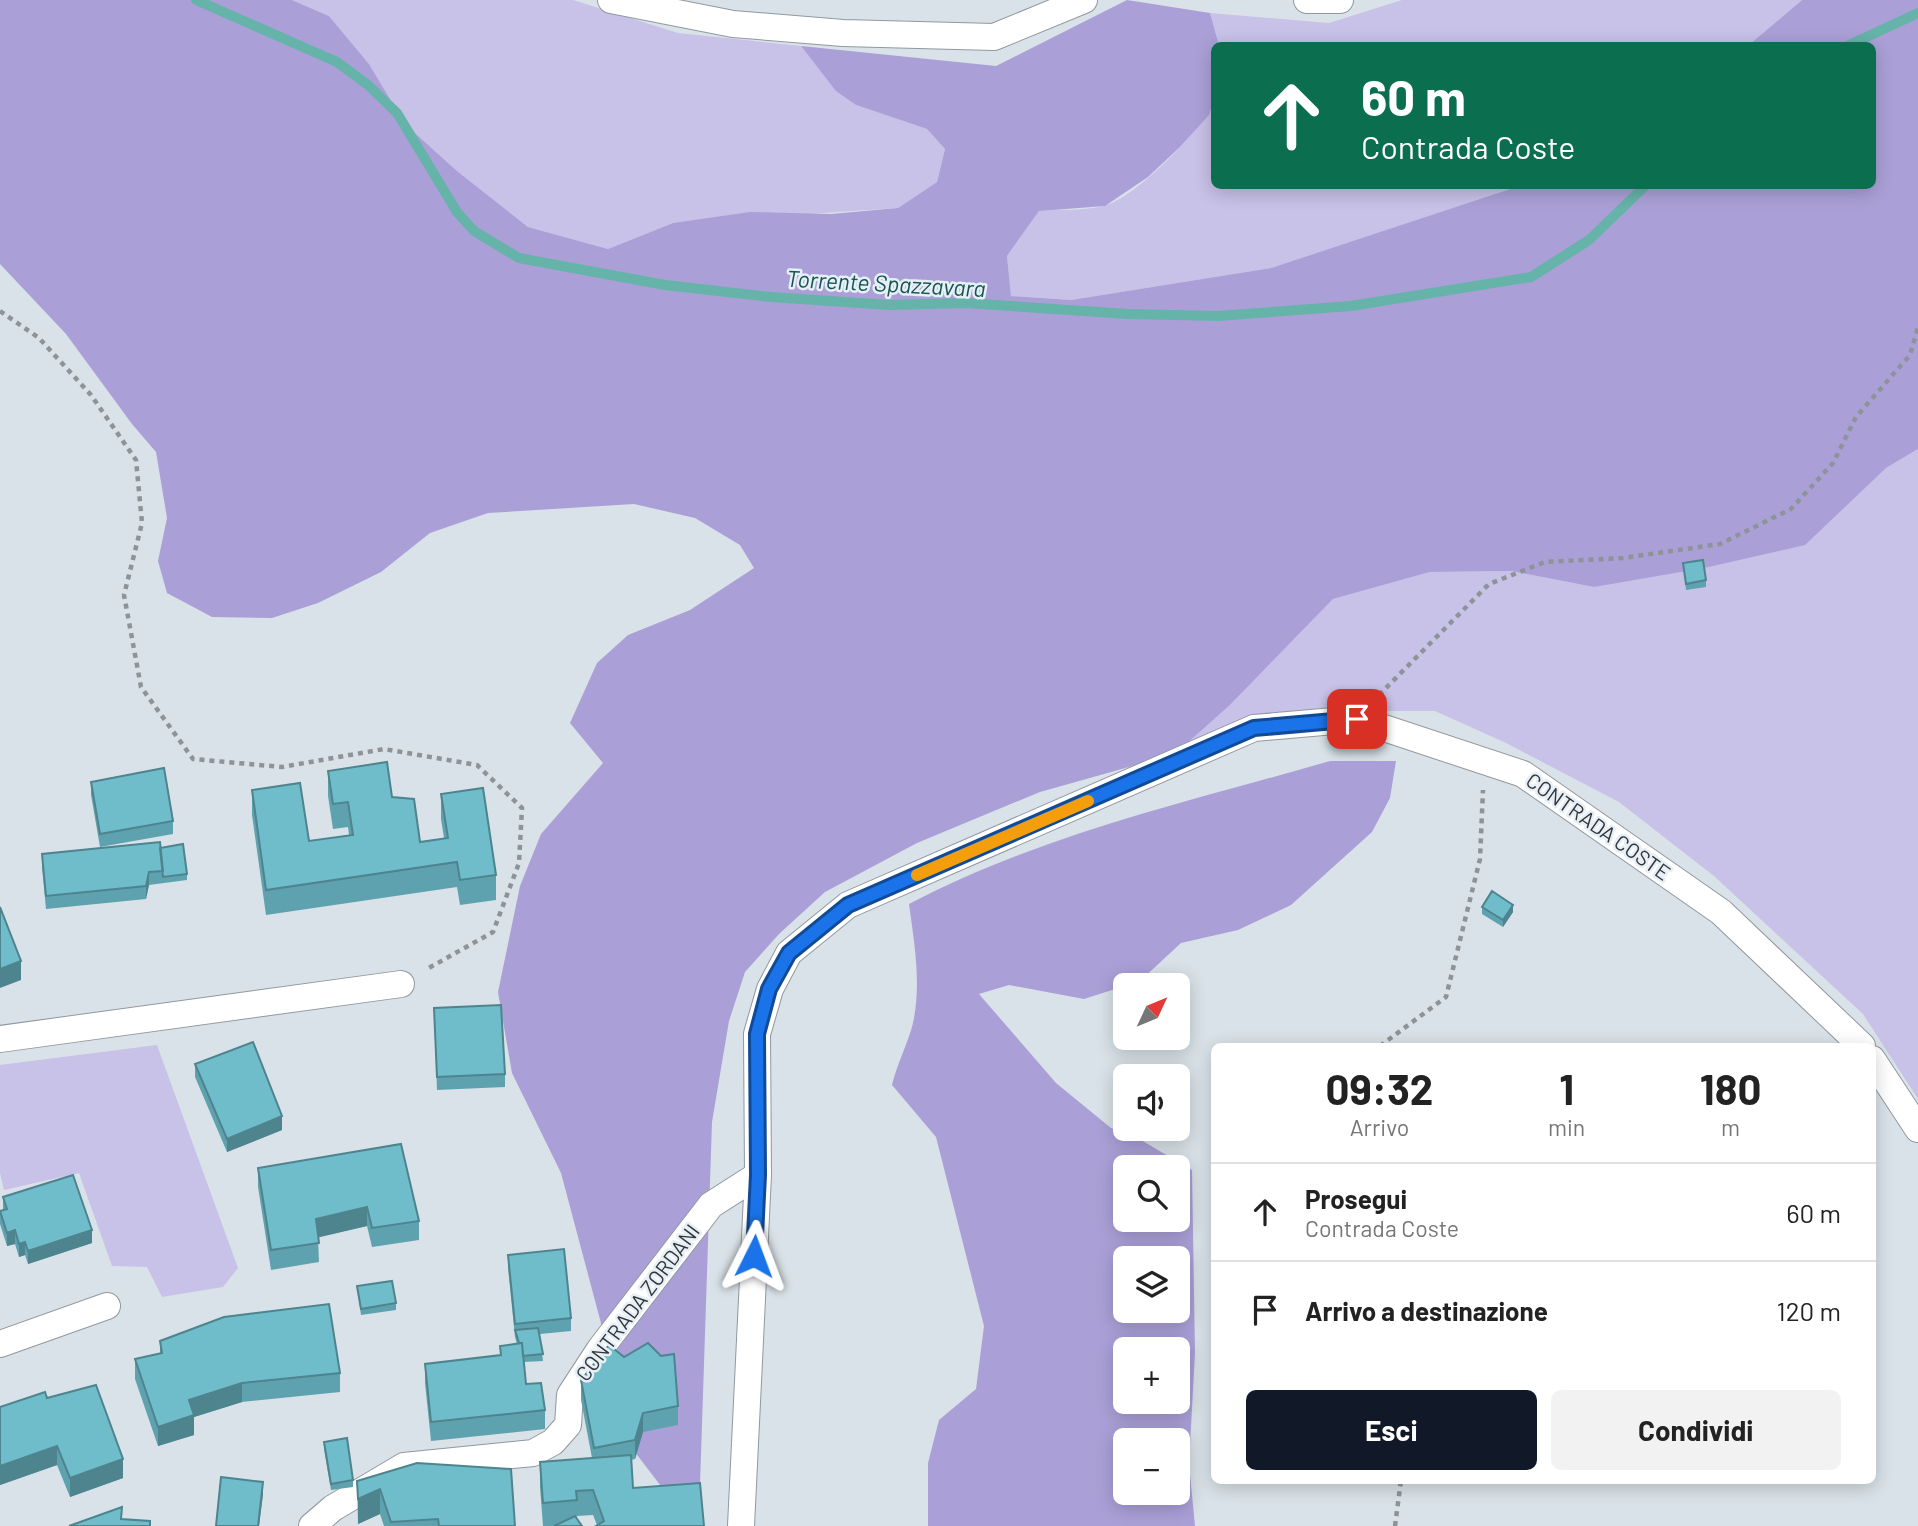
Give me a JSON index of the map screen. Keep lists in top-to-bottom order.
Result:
{
  "streets": {
    "street": ["CONTRADA COSTE", "CONTRADA ZORDANI"]
  },
  "crossings": [
    ["CONTRADA COSTE", "CONTRADA ZORDANI"]
  ],
  "water": ["Torrente Spazzavara"],
  "north": "top right",
  "page": {
    "turn": ["60 m", "Contrada Coste"],
    "map_buttons": ["+", "−"],
    "eta": [
      "09:32",
      "Arrivo",
      "1",
      "min",
      "180",
      "m"
    ],
    "list": [
      {
        "name": "Prosegui",
        "note": "Contrada Coste",
        "value": "60 m"
      },
      {
        "name": "Arrivo a destinazione",
        "value": "120 m"
      }
    ],
    "buttons": ["Esci", "Condividi"]
  }
}
